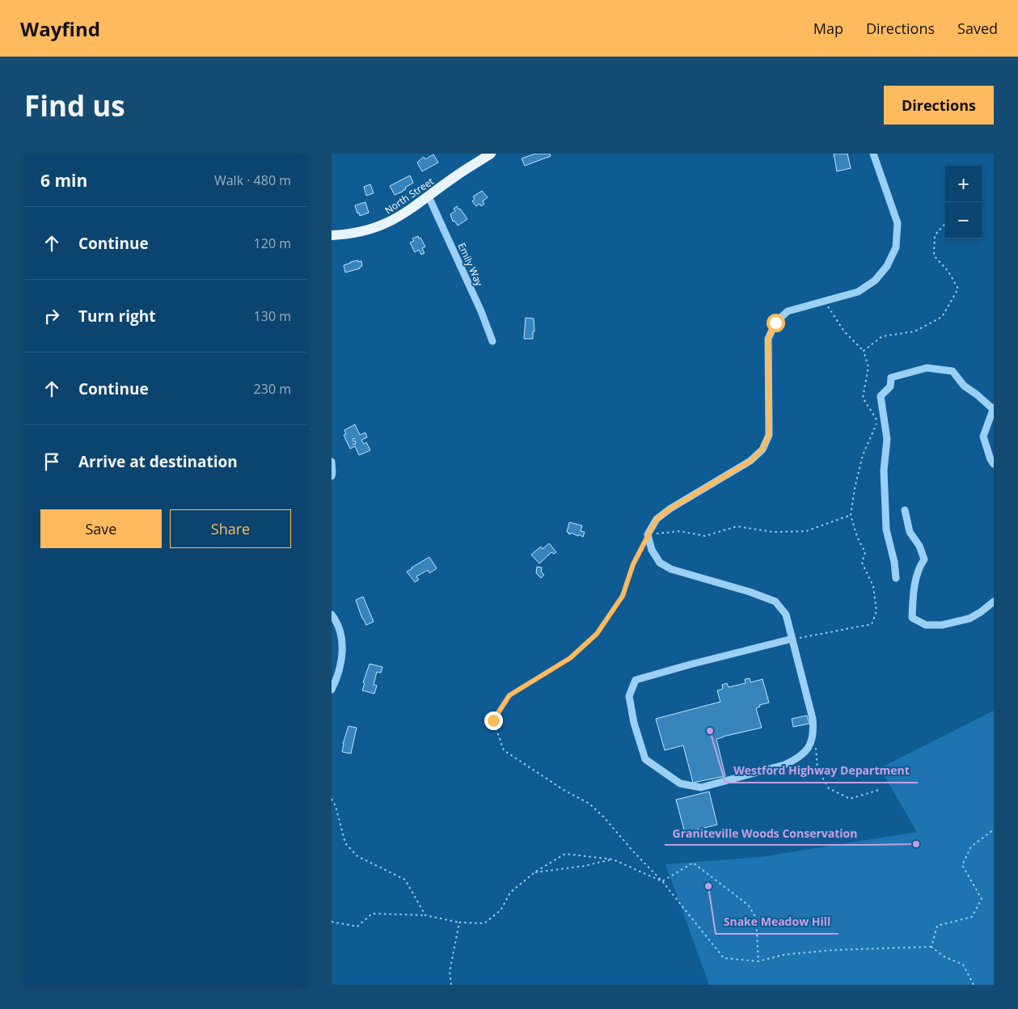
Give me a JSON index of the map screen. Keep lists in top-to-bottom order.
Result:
{
  "streets": {
    "main road": ["North Street"],
    "street": ["Emily Way"]
  },
  "crossings": [
    ["North Street", "Emily Way"]
  ],
  "places": ["Westford Highway Department", "Graniteville Woods Conservation", "Snake Meadow Hill"],
  "house_numbers": ["5"],
  "page": {
    "header": "Wayfind",
    "nav": ["Map", "Directions", "Saved"],
    "buttons": [
      "Directions",
      ["Save", "Share"]
    ],
    "title": "Find us",
    "heading": ["6 min", "Walk · 480 m"],
    "map_buttons": ["+", "−"],
    "list": [
      ["Continue", "120 m"],
      ["Turn right", "130 m"],
      ["Continue", "230 m"],
      "Arrive at destination"
    ]
  }
}
